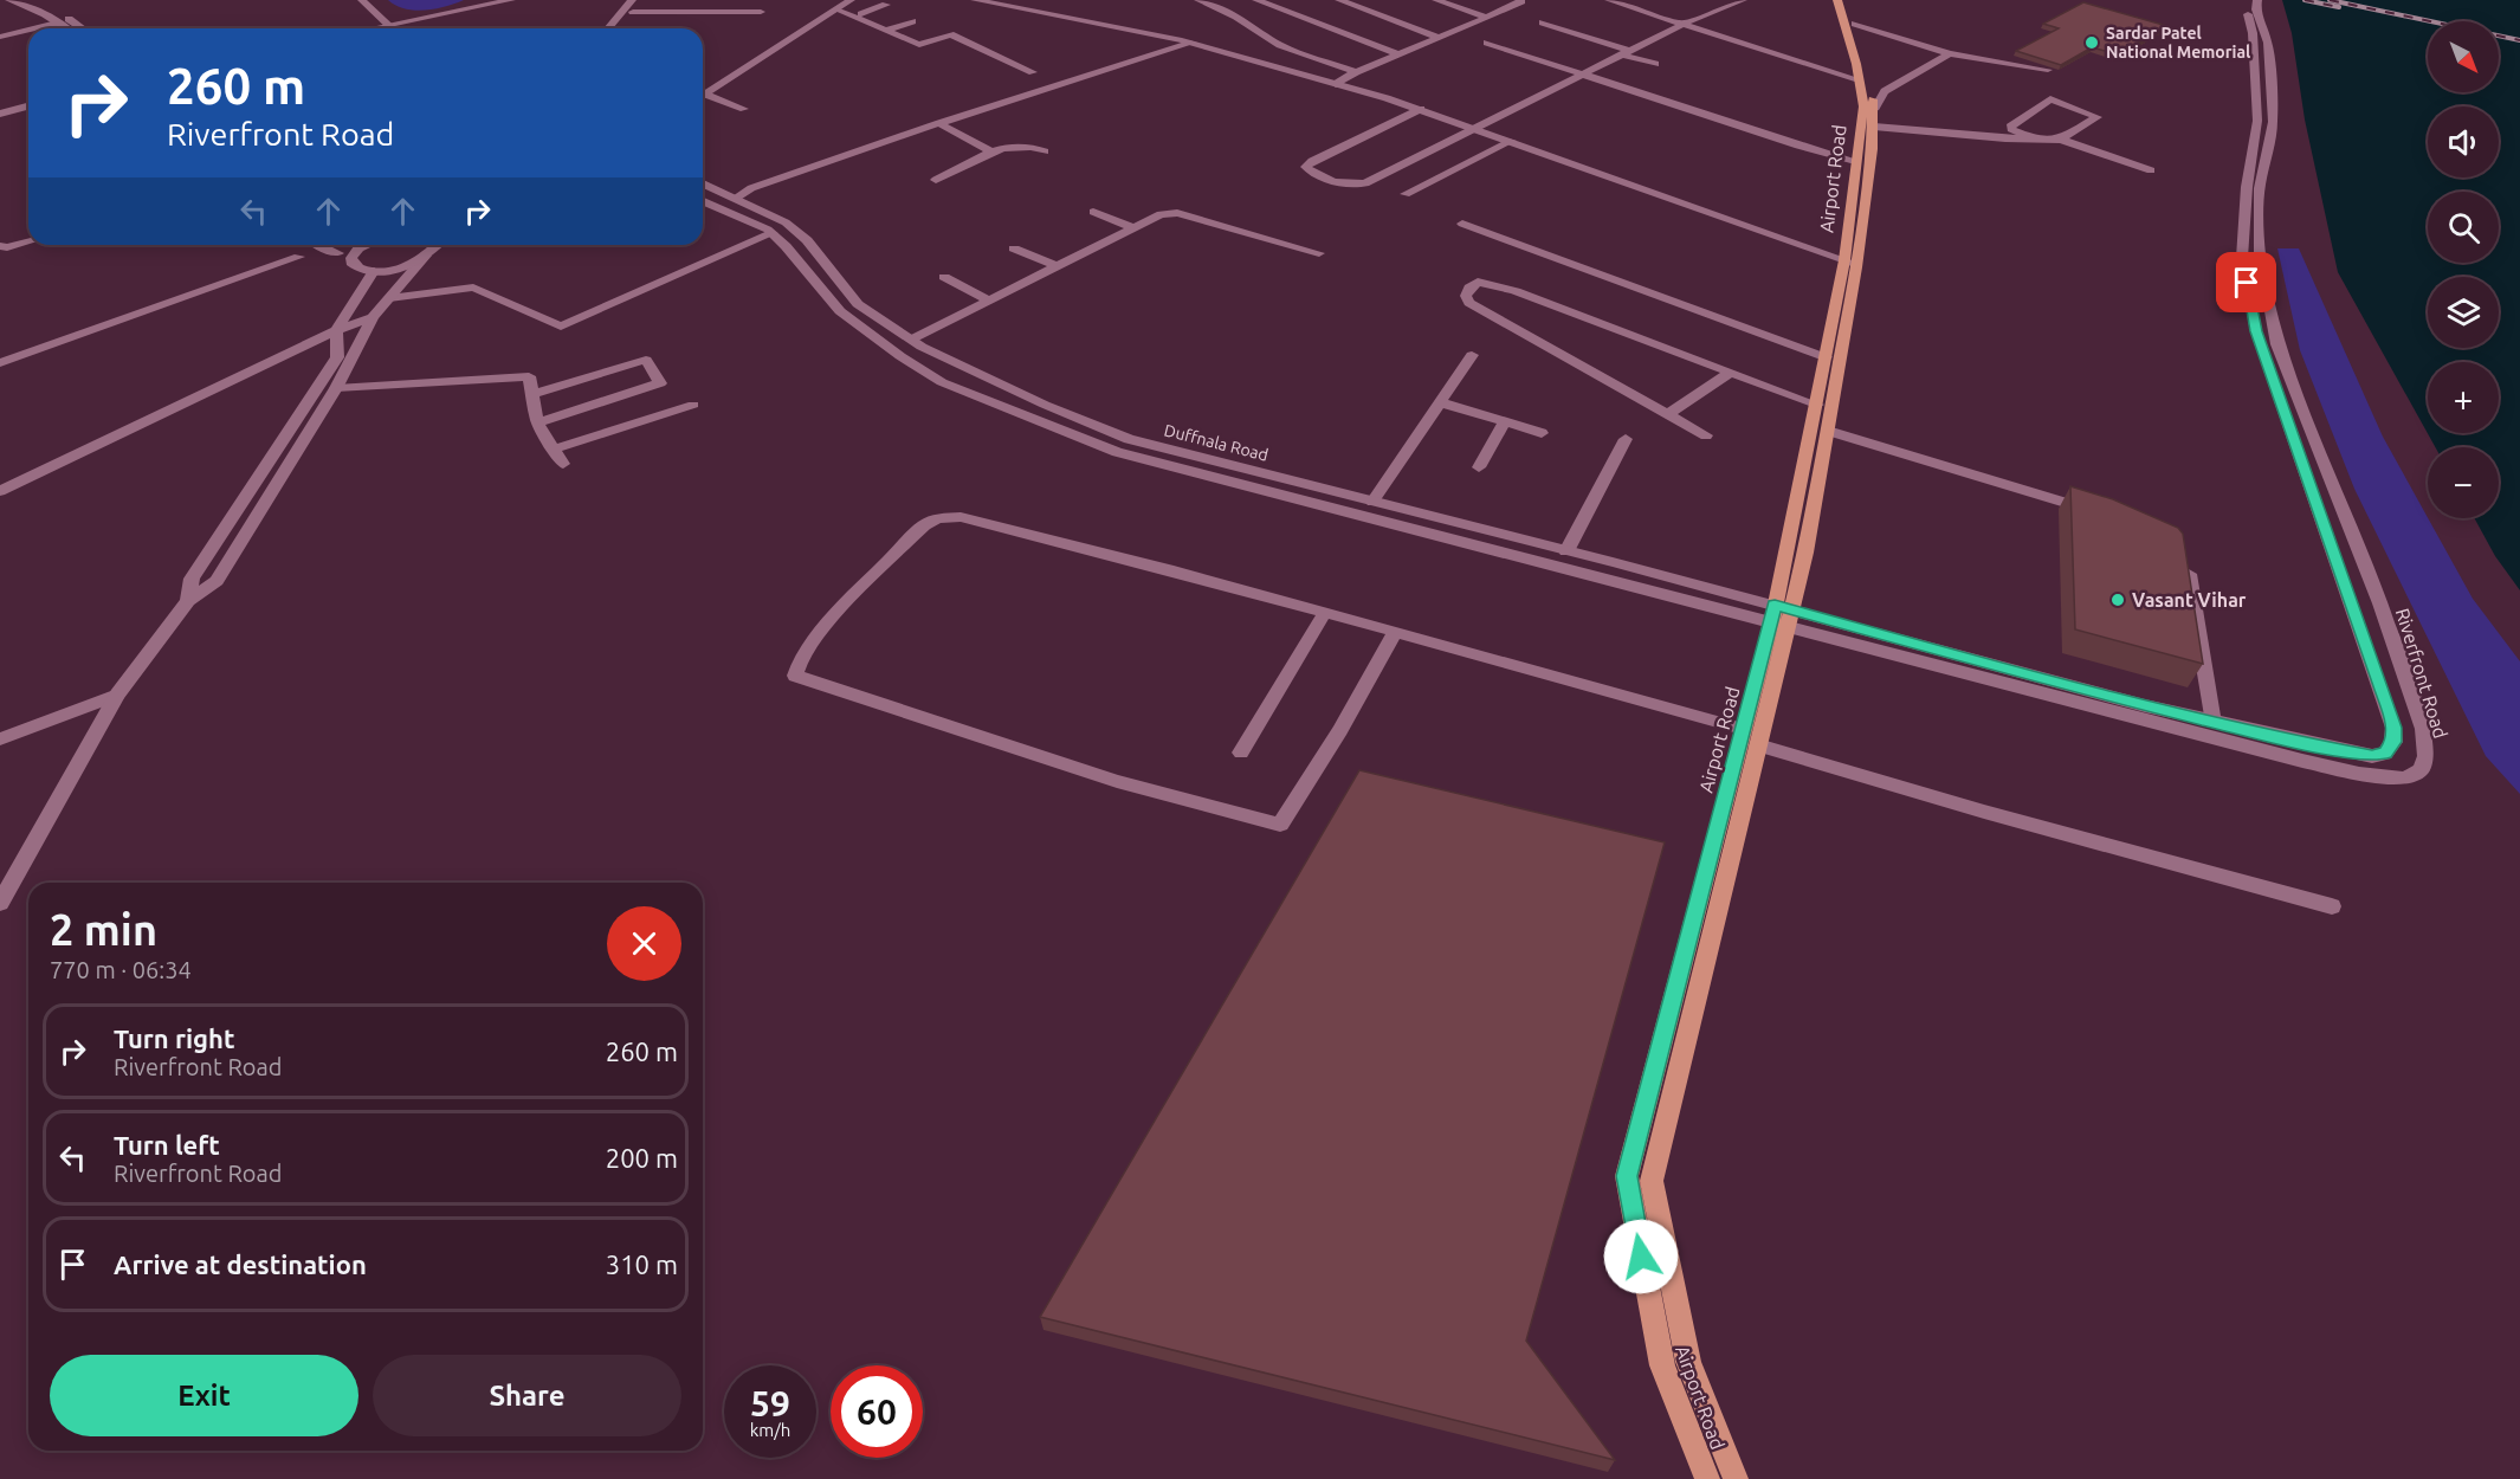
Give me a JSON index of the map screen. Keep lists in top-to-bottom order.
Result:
{
  "streets": {
    "main road": ["Airport Road"],
    "street": ["Duffnala Road", "Riverfront Road"]
  },
  "crossings": [
    ["Airport Road", "Duffnala Road"],
    ["Airport Road", "Riverfront Road"],
    ["Duffnala Road", "Riverfront Road"]
  ],
  "places": ["Sardar Patel National Memorial", "Vasant Vihar"],
  "north": "bottom right",
  "page": {
    "map_buttons": ["+", "−"],
    "turn": ["260 m", "Riverfront Road"],
    "heading": ["2 min", "770 m · 06:34"],
    "list": [
      {
        "name": "Turn right",
        "note": "Riverfront Road",
        "value": "260 m"
      },
      {
        "name": "Turn left",
        "note": "Riverfront Road",
        "value": "200 m"
      },
      {
        "name": "Arrive at destination",
        "value": "310 m"
      }
    ],
    "buttons": ["Exit", "Share"],
    "speed": "59 km/h",
    "limit": "60"
  }
}
